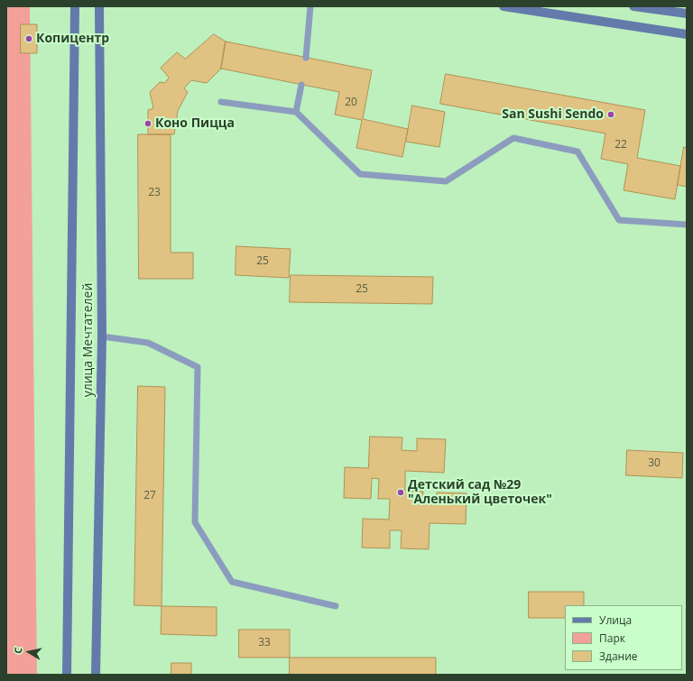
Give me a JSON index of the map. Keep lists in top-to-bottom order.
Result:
{
  "streets": {
    "street": ["улица Мечтателей"]
  },
  "places": [
    "Копицентр",
    "San Sushi Sendo",
    "Коно Пицца",
    "Детский сад №29 \"Аленький цветочек\""
  ],
  "house_numbers": [
    "20",
    "22",
    "23",
    "25",
    "25",
    "30",
    "27",
    "33"
  ],
  "legend": ["Улица", "Парк", "Здание"],
  "north": "left"
}
